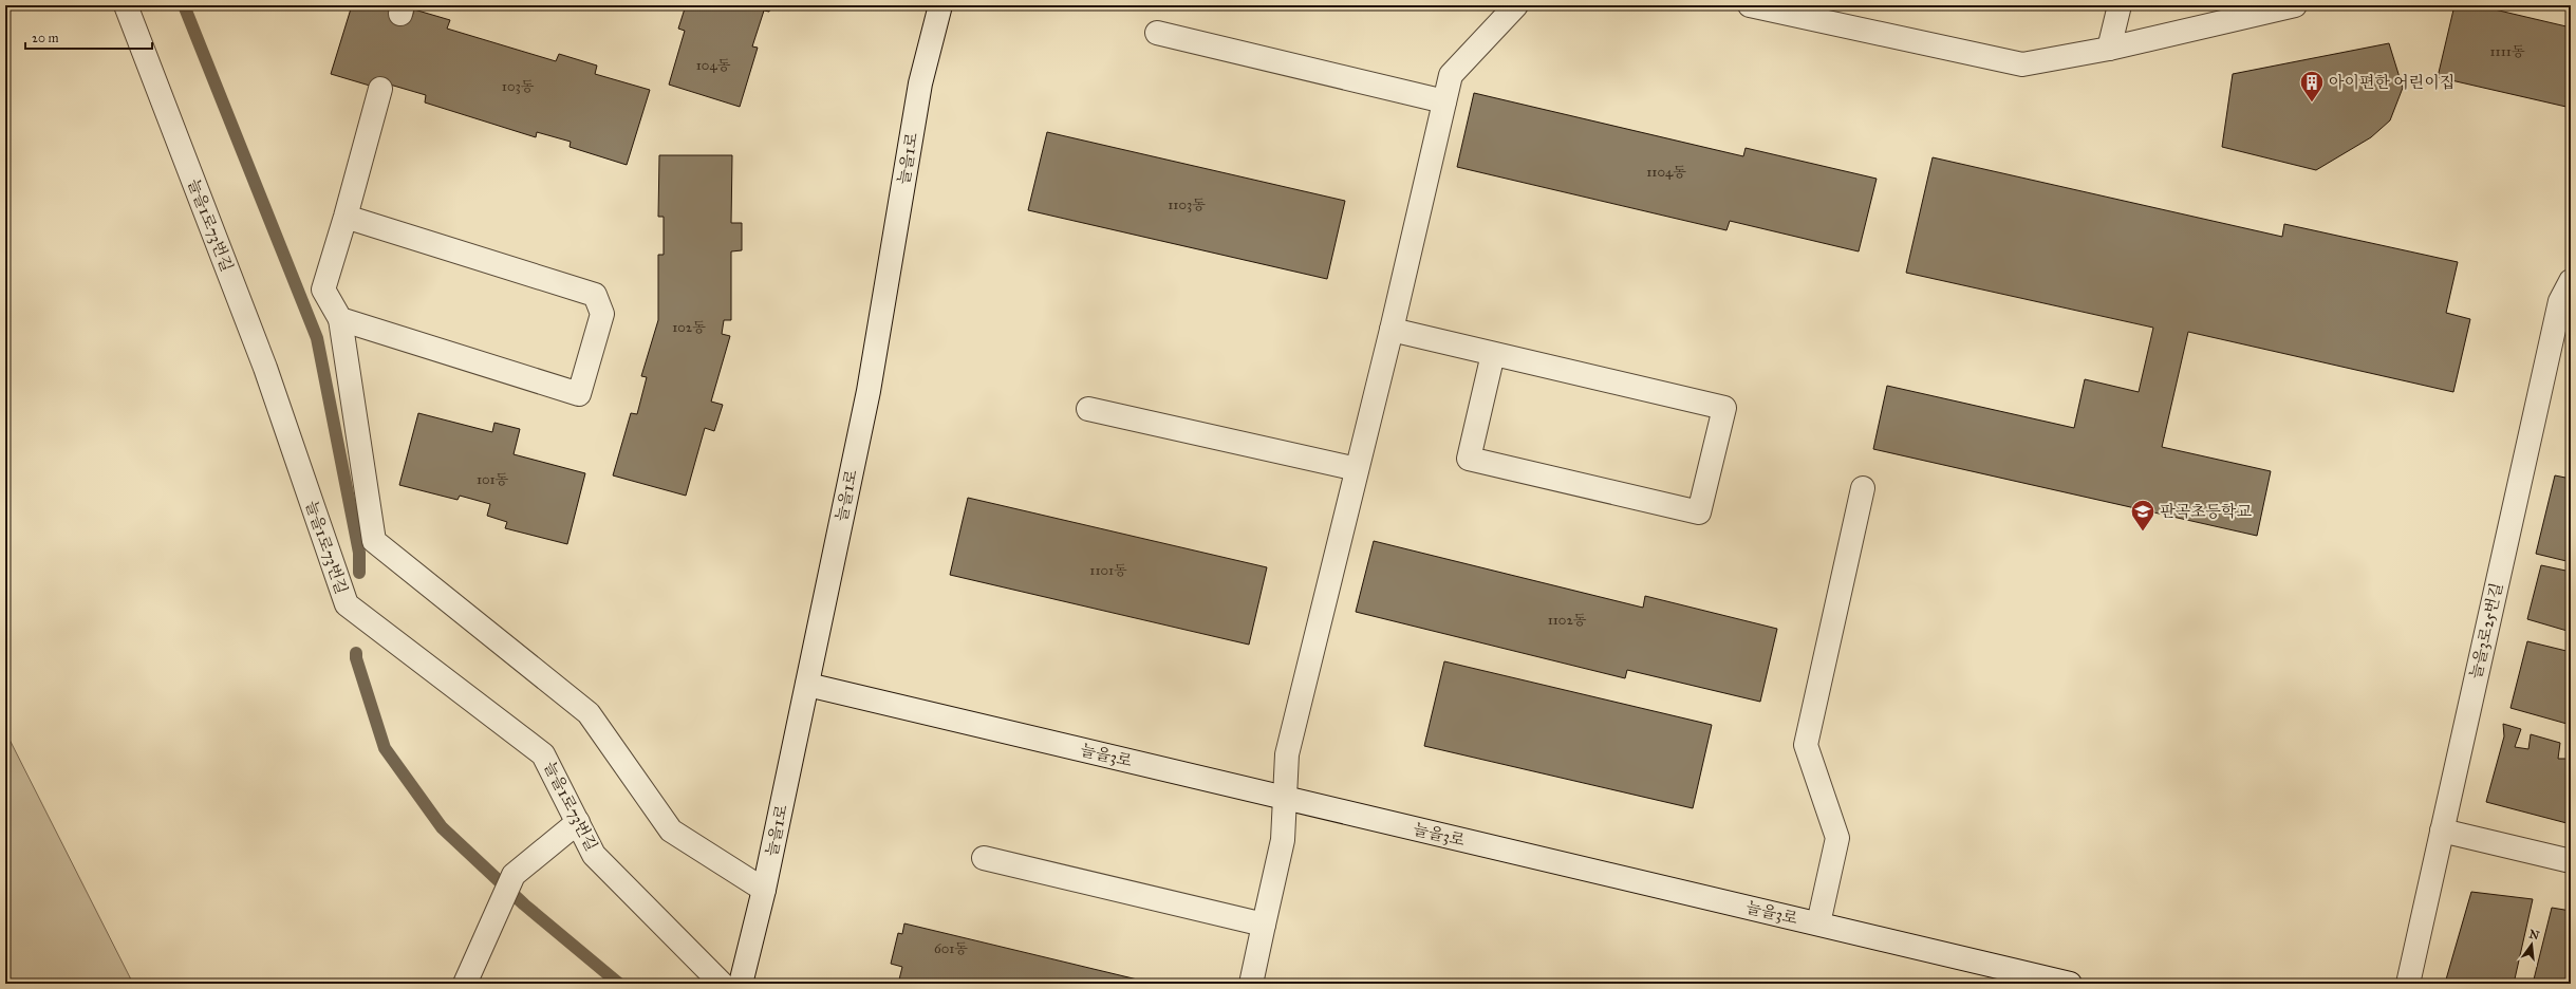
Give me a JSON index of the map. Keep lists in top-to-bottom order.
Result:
{
  "streets": {
    "street": [
      "늘을1로",
      "늘을1로73번길",
      "늘을3로25번길",
      "늘을3로"
    ]
  },
  "crossings": [
    ["늘을1로", "늘을3로"]
  ],
  "places": {
    "building": ["아이편한 어린이집"],
    "school or university": ["판곡초등학교"]
  },
  "house_numbers": [
    "1111동",
    "104동",
    "103동",
    "1104동",
    "1103동",
    "102동",
    "101동",
    "1101동",
    "1102동",
    "601동"
  ],
  "scale_bar": "20 m",
  "north": "top"
}
